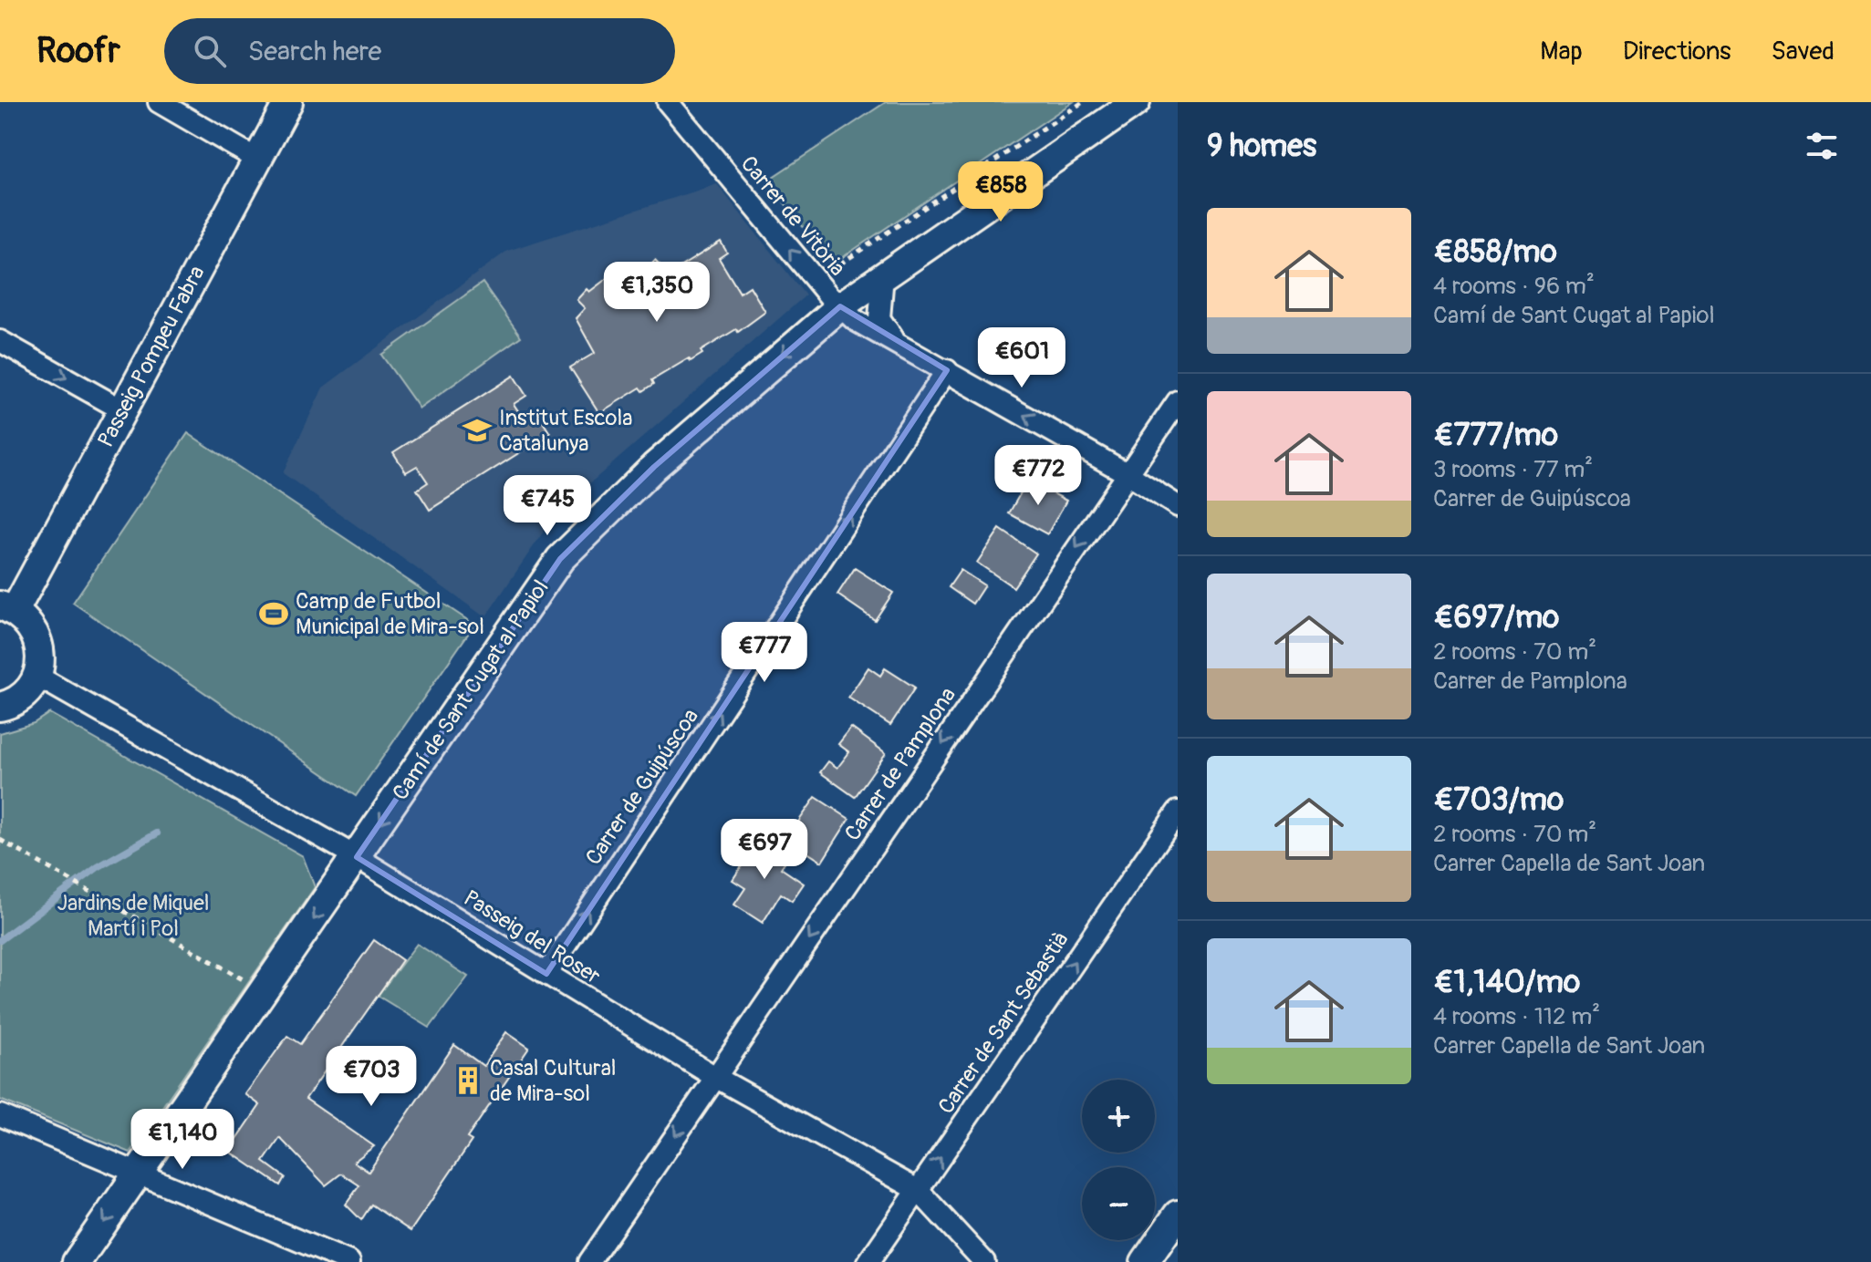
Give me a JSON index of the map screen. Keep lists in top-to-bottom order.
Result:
{
  "streets": {
    "street": [
      "Carrer de Vitòria",
      "Passeig Pompeu Fabra",
      "Camí de Sant Cugat al Papiol",
      "Carrer de Pamplona",
      "Carrer de Guipúscoa",
      "Passeig del Roser",
      "Carrer de Sant Sebastià"
    ]
  },
  "crossings": [
    ["Carrer de Vitòria", "Camí de Sant Cugat al Papiol"],
    ["Carrer de Vitòria", "Carrer de Pamplona"],
    ["Carrer de Vitòria", "Carrer de Guipúscoa"],
    ["Camí de Sant Cugat al Papiol", "Passeig del Roser"],
    ["Carrer de Pamplona", "Passeig del Roser"],
    ["Carrer de Guipúscoa", "Passeig del Roser"],
    ["Passeig del Roser", "Carrer de Sant Sebastià"]
  ],
  "one_way": [
    "Carrer de Vitòria",
    "Camí de Sant Cugat al Papiol",
    "Carrer de Pamplona",
    "Carrer de Guipúscoa",
    "Carrer de Sant Sebastià"
  ],
  "parks": ["Jardins de Miquel Martí i Pol"],
  "places": {
    "school or university": ["Institut Escola Catalunya"],
    "sports": ["Camp de Futbol Municipal de Mira-sol"],
    "building": ["Casal Cultural de Mira-sol"]
  },
  "page": {
    "header": "Roofr",
    "search": "Search here",
    "nav": ["Map", "Directions", "Saved"],
    "heading": "9 homes",
    "price": [
      "€858",
      "€1,350",
      "€601",
      "€772",
      "€745",
      "€777",
      "€697",
      "€703",
      "€1,140"
    ],
    "list": [
      {
        "name": "€858/mo",
        "note": "4 rooms · 96 m² · Camí de Sant Cugat al Papiol"
      },
      {
        "name": "€777/mo",
        "note": "3 rooms · 77 m² · Carrer de Guipúscoa"
      },
      {
        "name": "€697/mo",
        "note": "2 rooms · 70 m² · Carrer de Pamplona"
      },
      {
        "name": "€703/mo",
        "note": "2 rooms · 70 m² · Carrer Capella de Sant Joan"
      },
      {
        "name": "€1,140/mo",
        "note": "4 rooms · 112 m² · Carrer Capella de Sant Joan"
      }
    ],
    "map_buttons": ["+", "−"]
  }
}
